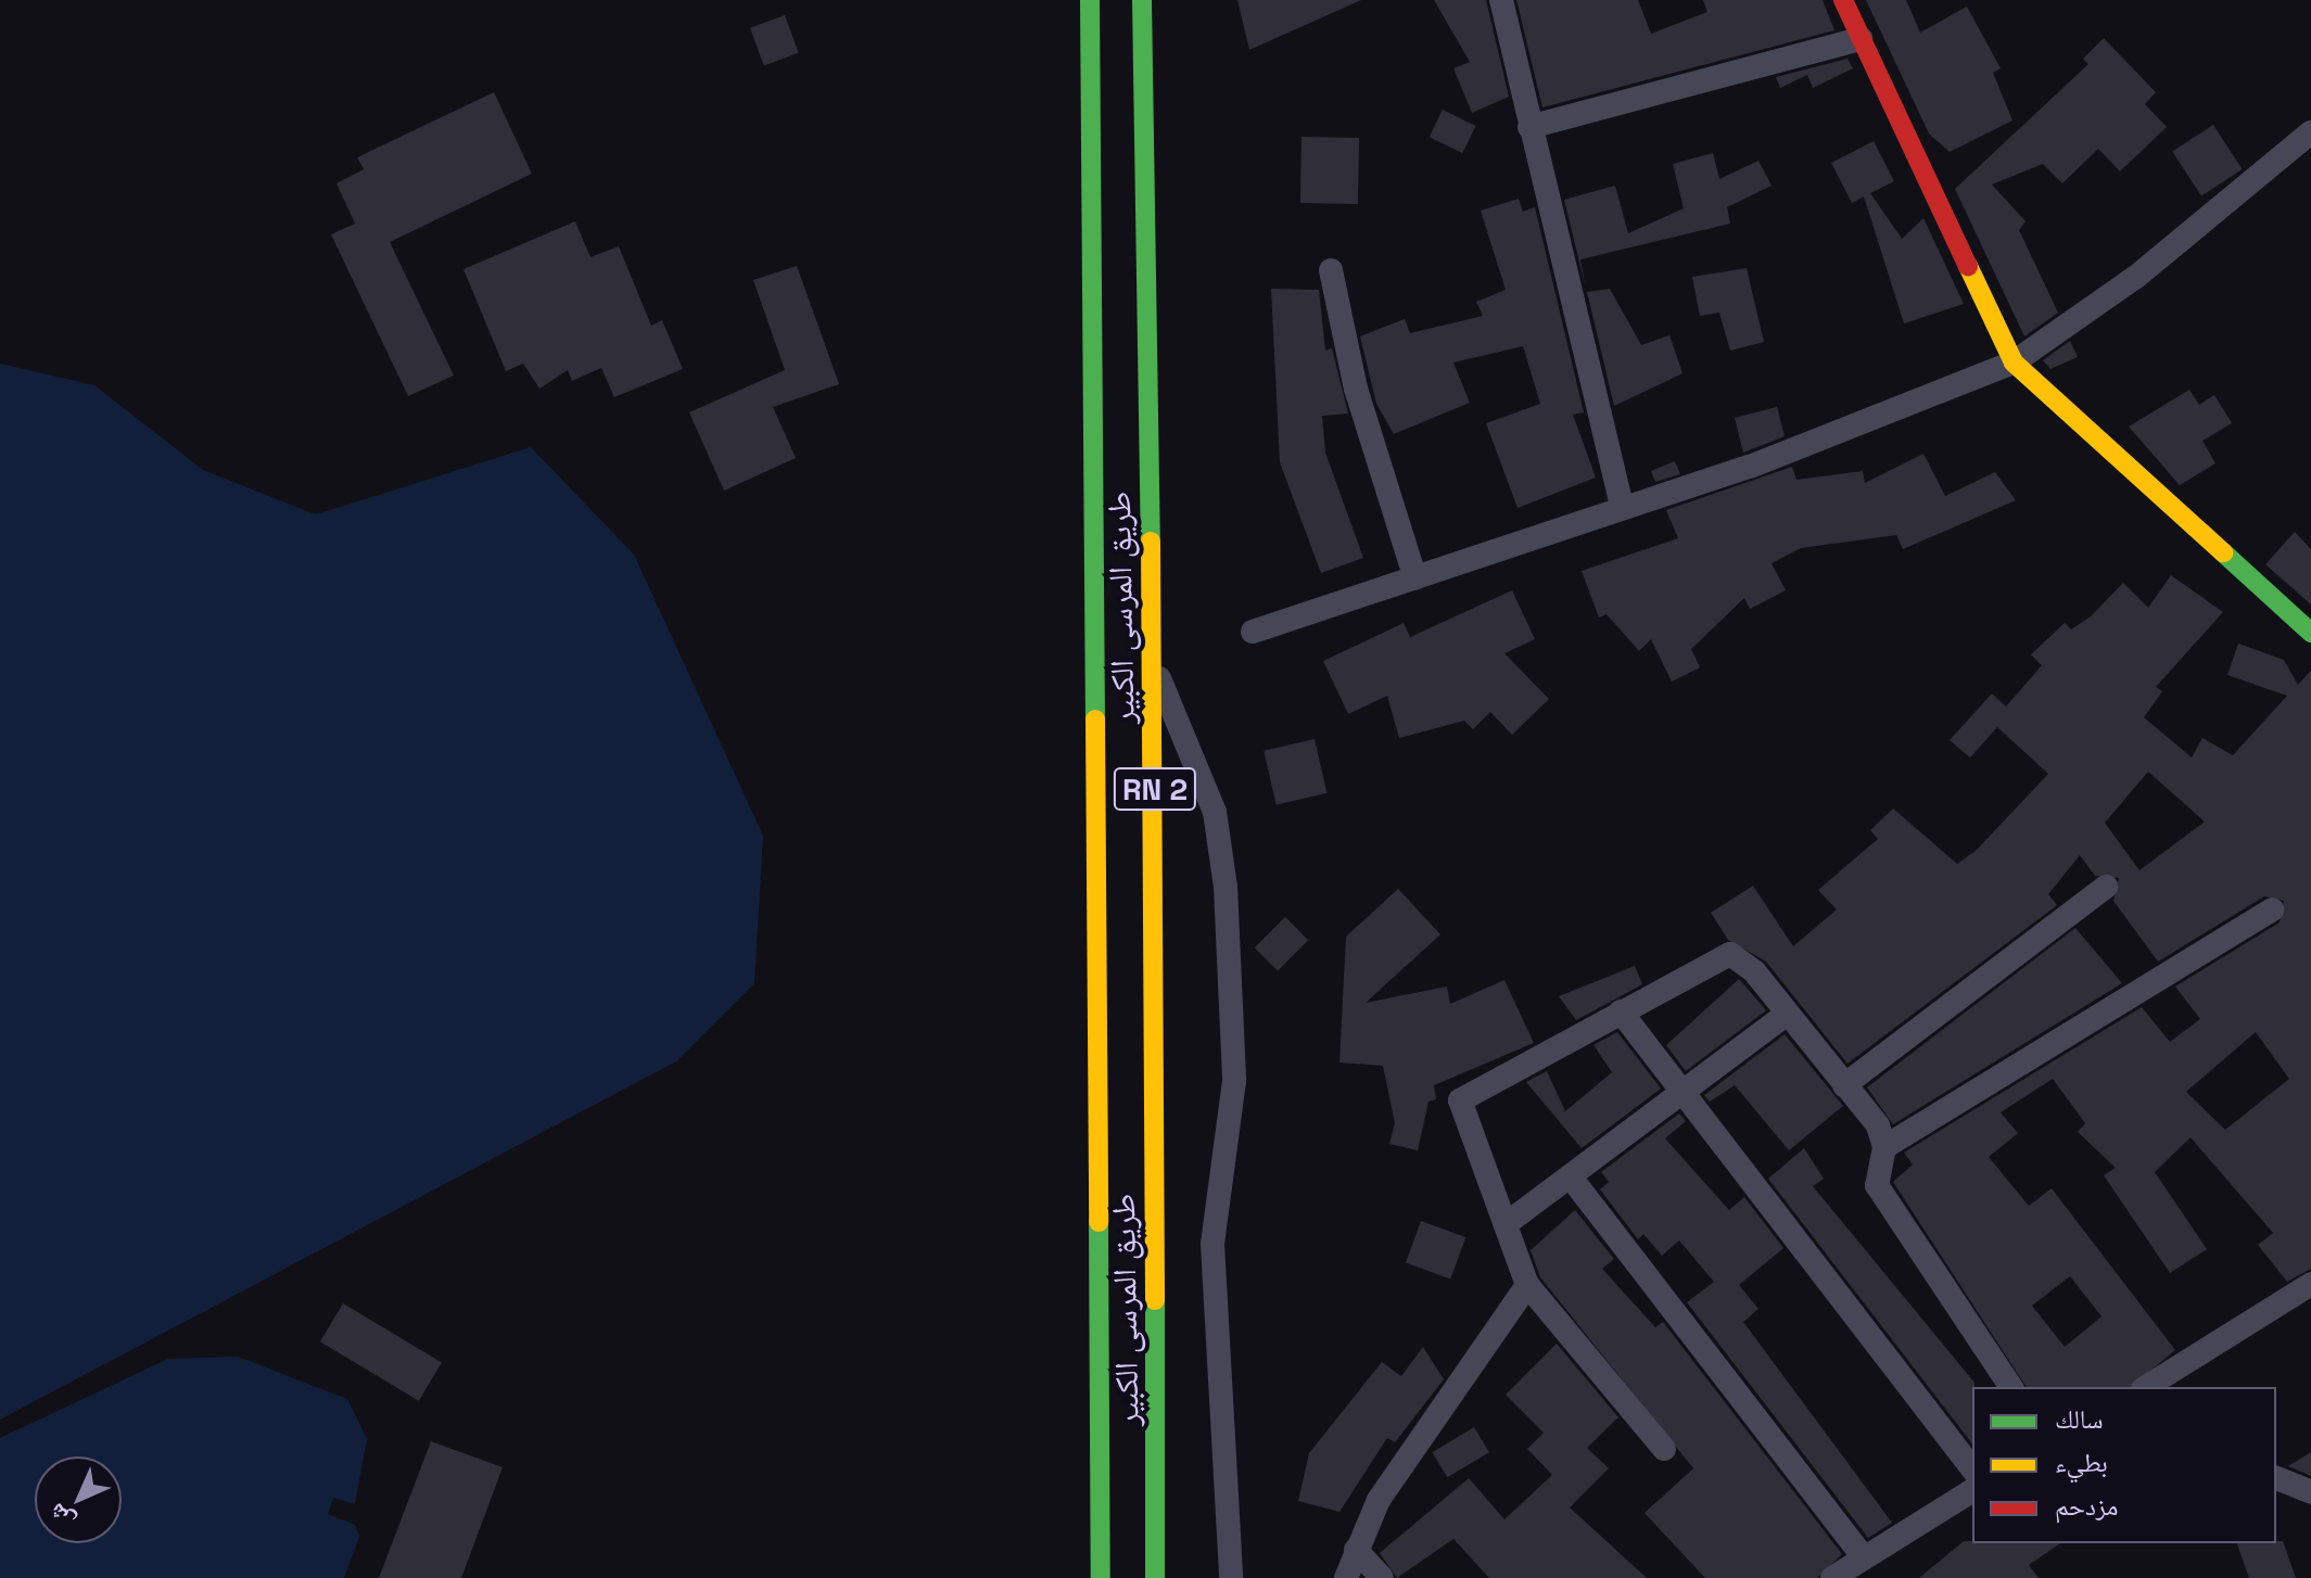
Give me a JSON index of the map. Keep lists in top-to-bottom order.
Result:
{
  "streets": {
    "main road": ["طريق المرسى الكبير", "RN 2"]
  },
  "legend": ["سالك", "بطيء", "مزدحم"],
  "north": "bottom left"
}
